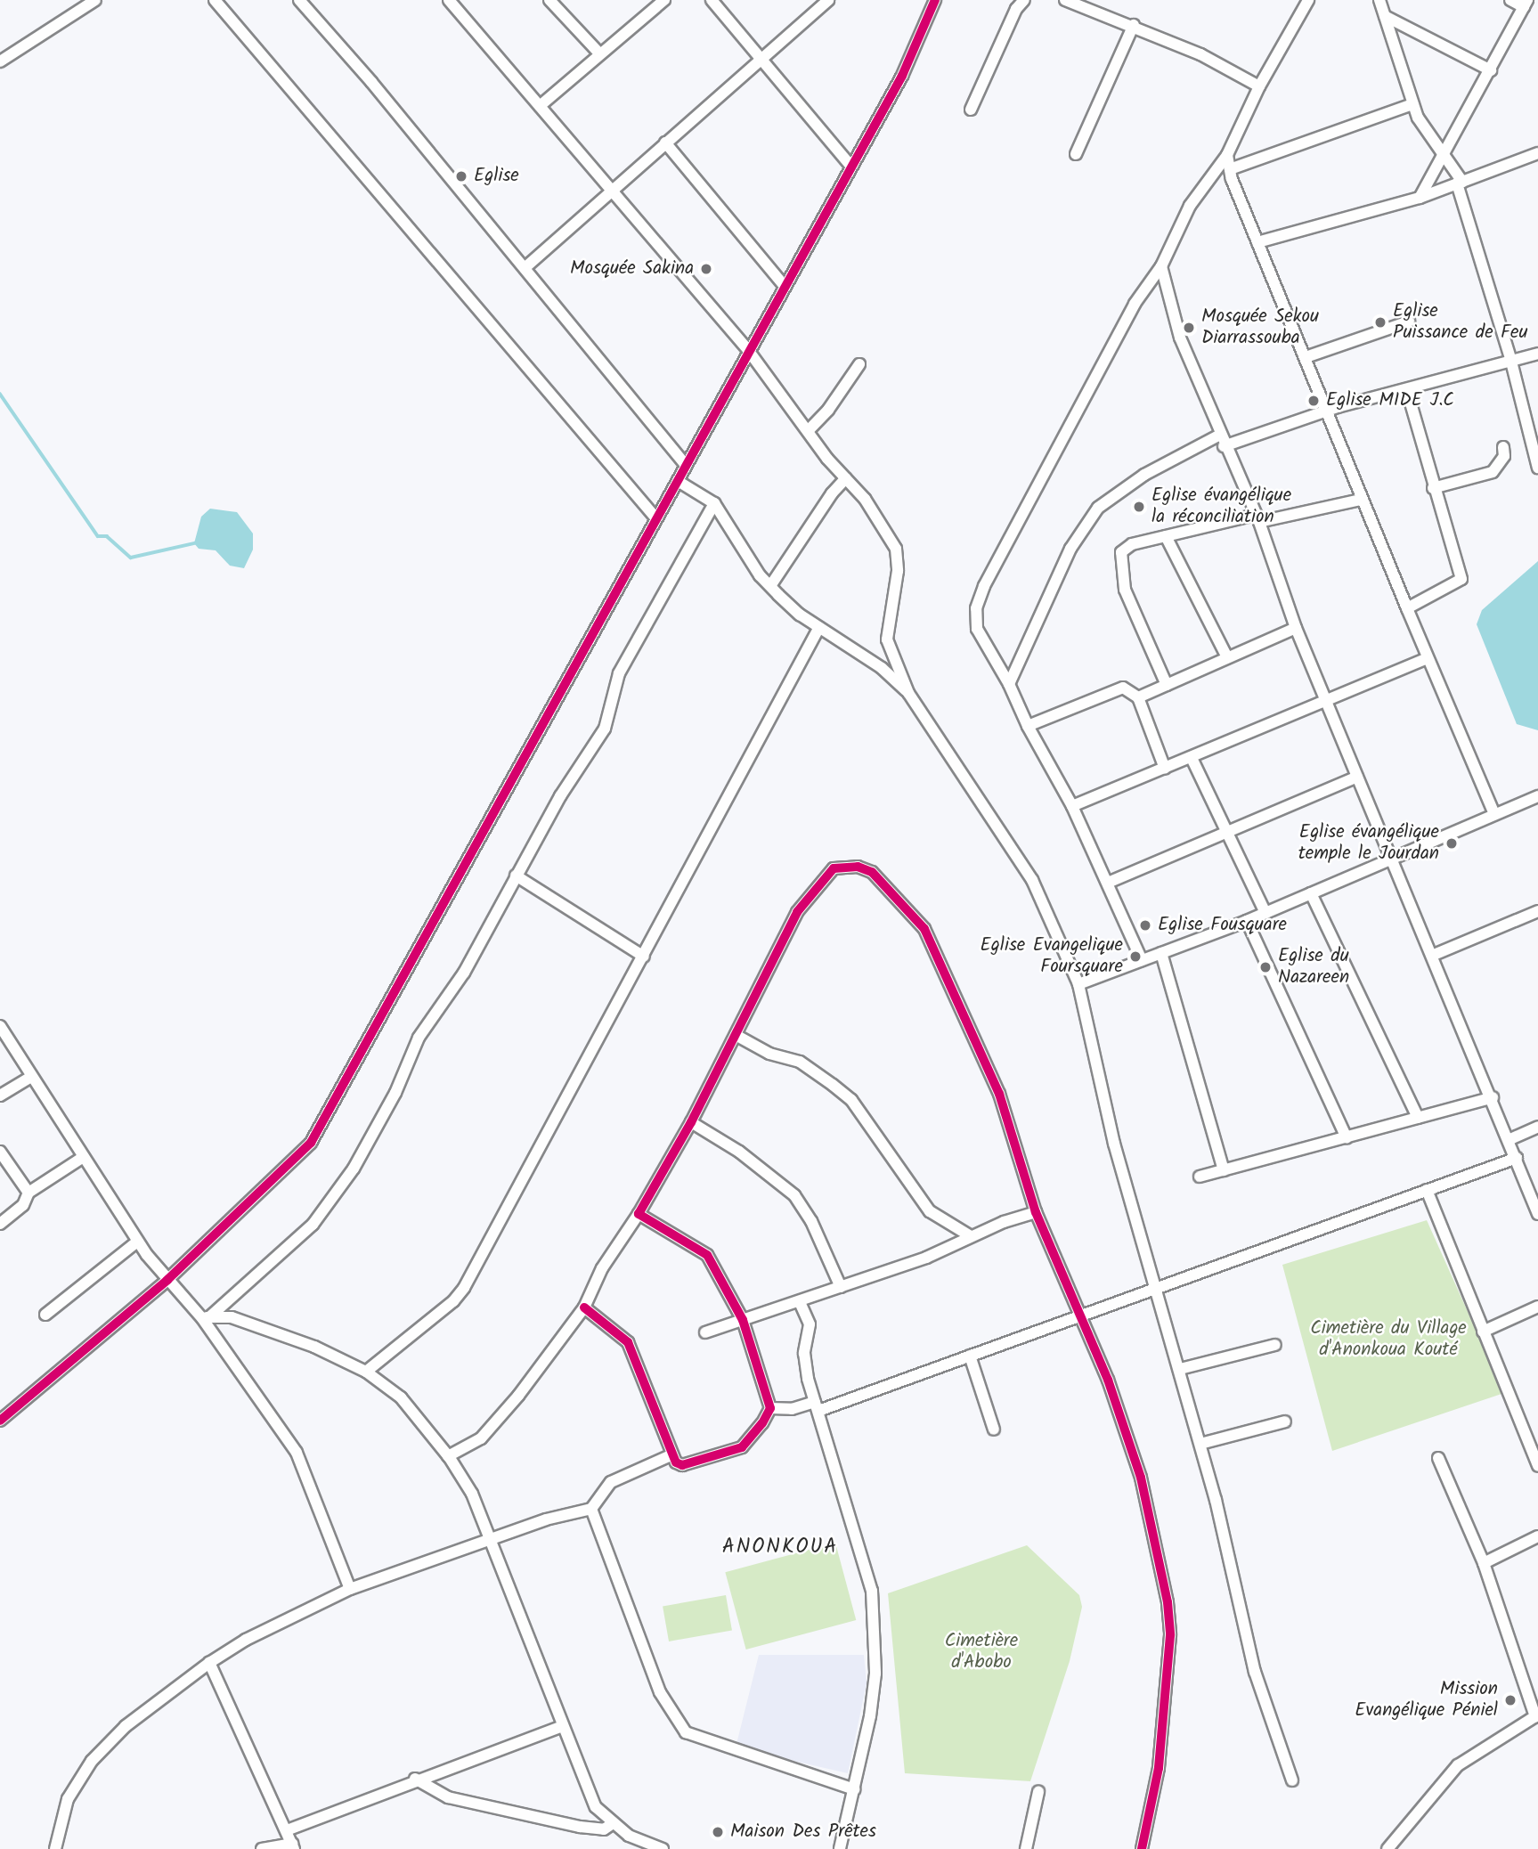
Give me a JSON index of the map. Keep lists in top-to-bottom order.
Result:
{
  "districts": ["ANONKOUA"],
  "parks": ["Cimetière du Village d'Anonkoua Kouté", "Cimetière d'Abobo"],
  "places": [
    "Eglise",
    "Mosquée Sakina",
    "Eglise Puissance de Feu",
    "Mosquée Sekou Diarrassouba",
    "Eglise MIDE J.C",
    "Eglise évangélique la réconciliation",
    "Eglise évangélique temple le Jourdan",
    "Eglise Fousquare",
    "Eglise Evangelique Foursquare",
    "Eglise du Nazareen",
    "Mission Evangélique Péniel",
    "Maison Des Prêtes"
  ]
}
